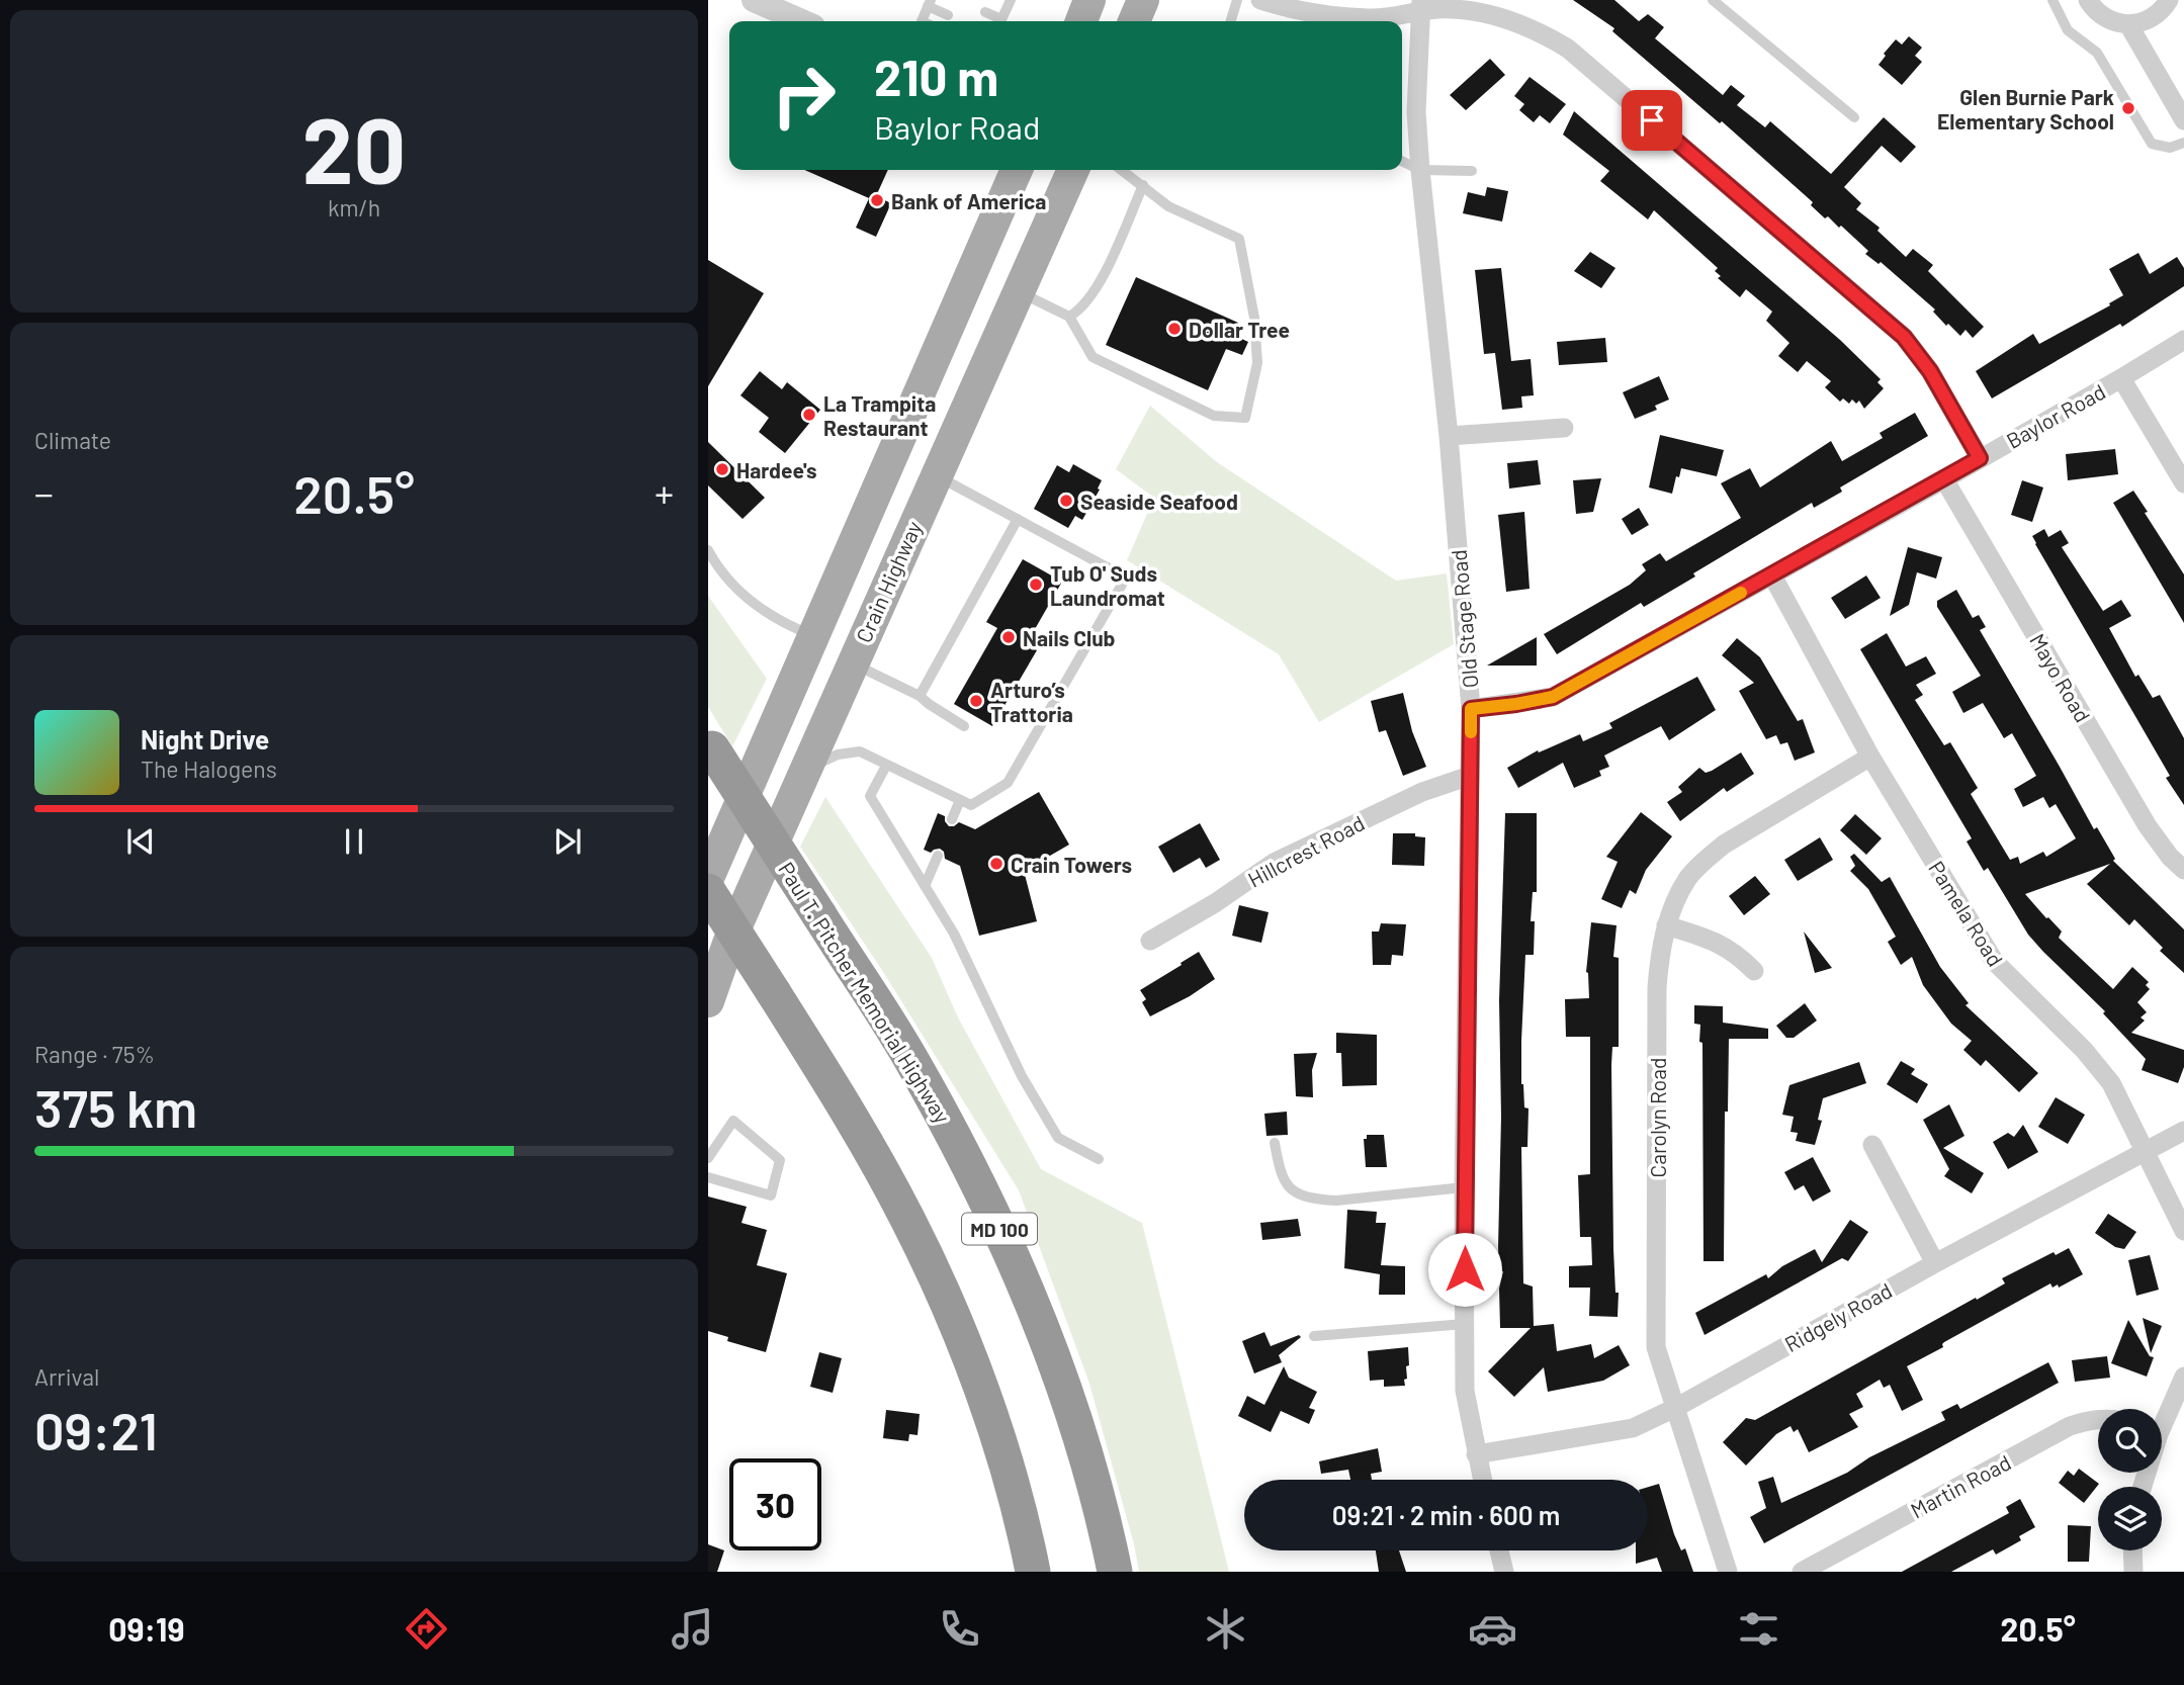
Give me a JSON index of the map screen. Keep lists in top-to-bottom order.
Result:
{
  "streets": {
    "highway": ["Paul T. Pitcher Memorial Highway", "MD 100"],
    "main road": ["Crain Highway"],
    "street": [
      "Baylor Road",
      "Old Stage Road",
      "Mayo Road",
      "Hillcrest Road",
      "Pamela Road",
      "Carolyn Road",
      "Ridgely Road",
      "Martin Road"
    ]
  },
  "crossings": [
    ["Baylor Road", "Old Stage Road"],
    ["Baylor Road", "Mayo Road"],
    ["Baylor Road", "Pamela Road"],
    ["Old Stage Road", "Hillcrest Road"],
    ["Old Stage Road", "Ridgely Road"],
    ["Pamela Road", "Carolyn Road"],
    ["Pamela Road", "Ridgely Road"],
    ["Carolyn Road", "Ridgely Road"]
  ],
  "places": [
    "Glen Burnie Park Elementary School",
    "Bank of America",
    "Dollar Tree",
    "La Trampita Restaurant",
    "Hardee's",
    "Seaside Seafood",
    "Tub O' Suds Laundromat",
    "Nails Club",
    "Arturo’s Trattoria",
    "Crain Towers"
  ],
  "page": {
    "tile": [
      ["20", "km/h"],
      "Climate",
      ["Range · 75%", "375 km"],
      ["Arrival", "09:21"]
    ],
    "turn": ["210 m", "Baylor Road"],
    "heat": ["−", "20.5°", "+"],
    "song": ["Night Drive", "The Halogens"],
    "limit": "30",
    "trip": "09:21 · 2 min · 600 m",
    "tabs": ["09:19", "20.5°"]
  }
}
